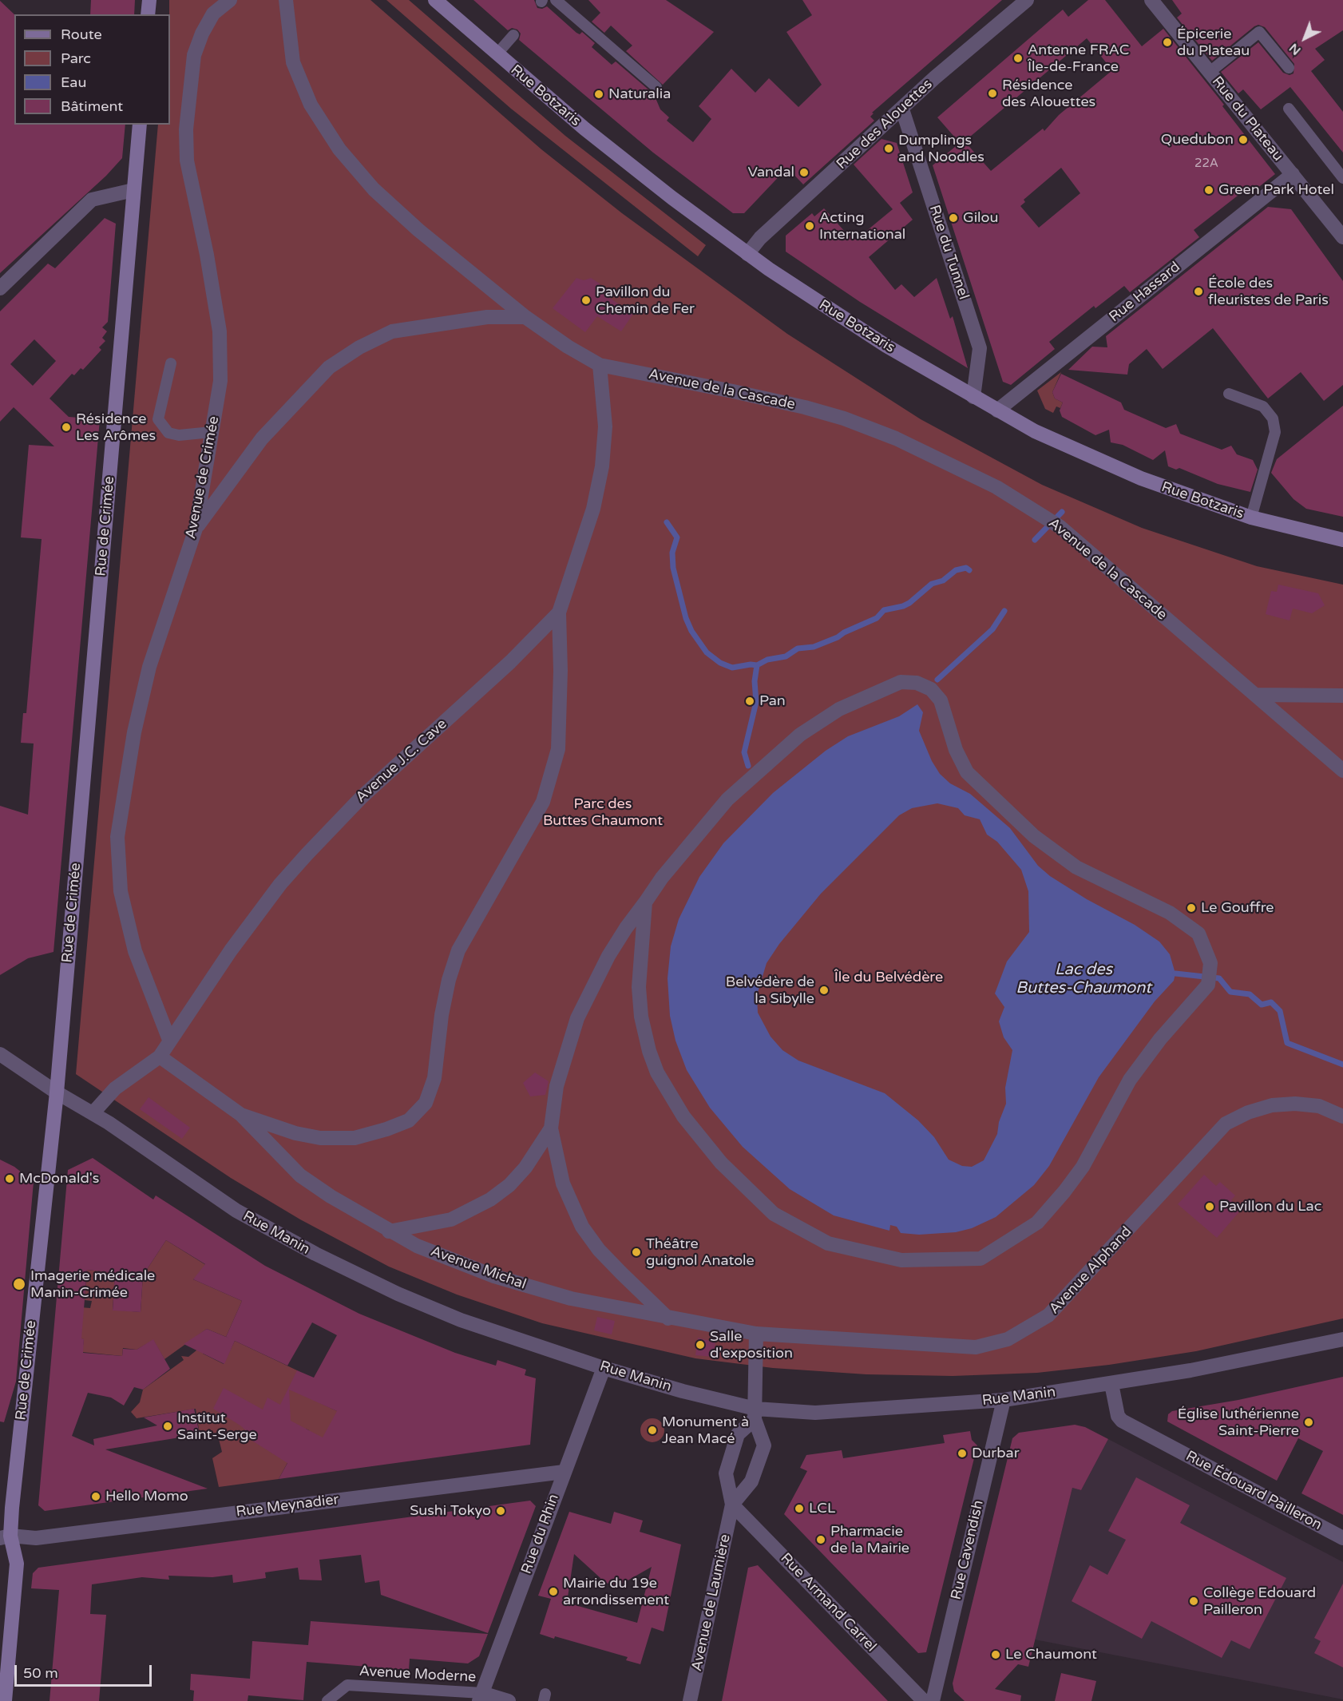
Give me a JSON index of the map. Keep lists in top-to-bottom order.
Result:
{
  "streets": {
    "street": [
      "Rue Botzaris",
      "Rue du Plateau",
      "Rue des Alouettes",
      "Rue du Tunnel",
      "Rue Hassard",
      "Avenue de la Cascade",
      "Avenue de Crimée",
      "Rue de Crimée",
      "Avenue J.C. Cave",
      "Rue Manin",
      "Avenue Michal",
      "Avenue Alphand",
      "Rue Édouard Pailleron",
      "Rue Meynadier",
      "Rue du Rhin",
      "Rue Cavendish",
      "Avenue de Laumière",
      "Rue Armand Carrel"
    ],
    "lane": ["Avenue Moderne"]
  },
  "crossings": [
    ["Rue Botzaris", "Rue des Alouettes"],
    ["Rue Botzaris", "Rue du Tunnel"],
    ["Rue Botzaris", "Rue Hassard"],
    ["Rue du Plateau", "Rue Hassard"],
    ["Rue des Alouettes", "Rue du Tunnel"],
    ["Avenue de la Cascade", "Avenue J.C. Cave"],
    ["Avenue de Crimée", "Avenue J.C. Cave"],
    ["Rue de Crimée", "Rue Manin"],
    ["Rue de Crimée", "Rue Meynadier"],
    ["Avenue J.C. Cave", "Rue Manin"],
    ["Rue Manin", "Rue Édouard Pailleron"],
    ["Rue Manin", "Rue du Rhin"],
    ["Rue Manin", "Rue Cavendish"],
    ["Rue Manin", "Avenue de Laumière"],
    ["Avenue Michal", "Avenue Alphand"],
    ["Rue Meynadier", "Rue du Rhin"],
    ["Rue du Rhin", "Avenue Moderne"],
    ["Avenue de Laumière", "Rue Armand Carrel"]
  ],
  "water": ["Lac des Buttes-Chaumont"],
  "parks": ["Parc des Buttes Chaumont", "Île du Belvédère"],
  "places": [
    "Épicerie du Plateau",
    "Antenne FRAC Île-de-France",
    "Résidence des Alouettes",
    "Naturalia",
    "Quedubon",
    "Dumplings and Noodles",
    "Vandal",
    "Green Park Hotel",
    "Gilou",
    "Acting International",
    "École des fleuristes de Paris",
    "Pavillon du Chemin de Fer",
    "Résidence Les Arômes",
    "Pan",
    "Le Gouffre",
    "Belvédère de la Sibylle",
    "McDonald's",
    "Pavillon du Lac",
    "Théâtre guignol Anatole",
    "Imagerie médicale Manin-Crimée",
    "Salle d'exposition",
    "Église luthérienne Saint-Pierre",
    "Institut Saint-Serge",
    "Monument à Jean Macé",
    "Durbar",
    "Hello Momo",
    "LCL",
    "Sushi Tokyo",
    "Pharmacie de la Mairie",
    "Mairie du 19e arrondissement",
    "Collège Edouard Pailleron",
    "Le Chaumont"
  ],
  "house_numbers": ["22A"],
  "legend": [
    "Route",
    "Parc",
    "Eau",
    "Bâtiment"
  ],
  "scale_bar": "50 m",
  "north": "bottom left"
}
